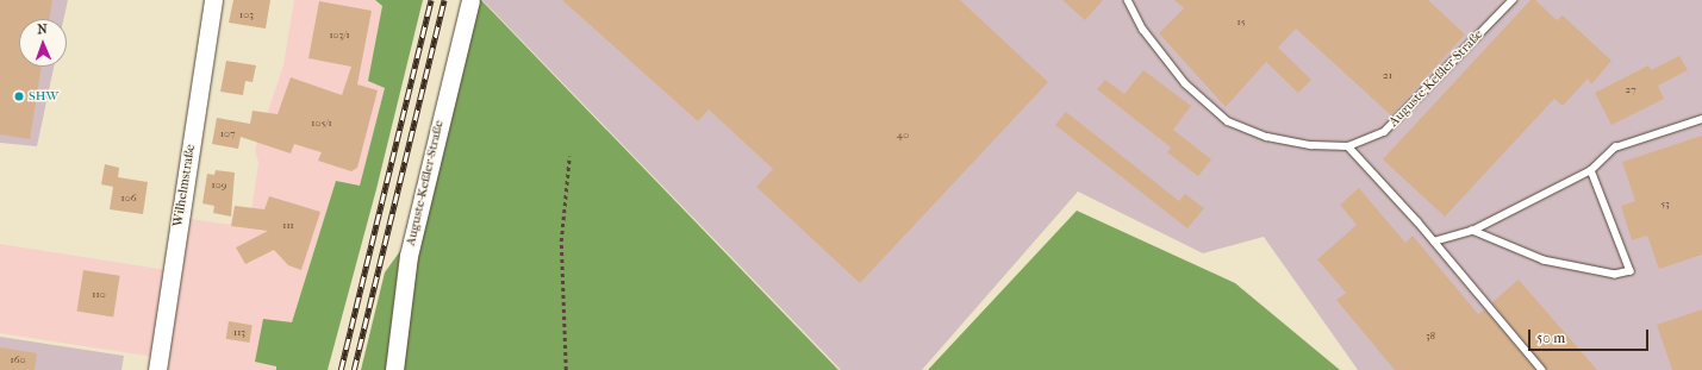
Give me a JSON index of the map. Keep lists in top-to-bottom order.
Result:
{
  "streets": {
    "street": ["Auguste-Keßler-Straße", "Wilhelmstraße"]
  },
  "places": ["SHW"],
  "house_numbers": [
    "103",
    "15",
    "103/1",
    "21",
    "27",
    "105/1",
    "107",
    "40",
    "109",
    "106",
    "53",
    "111",
    "110",
    "113",
    "38",
    "160"
  ],
  "scale_bar": "50 m",
  "north": "top"
}
